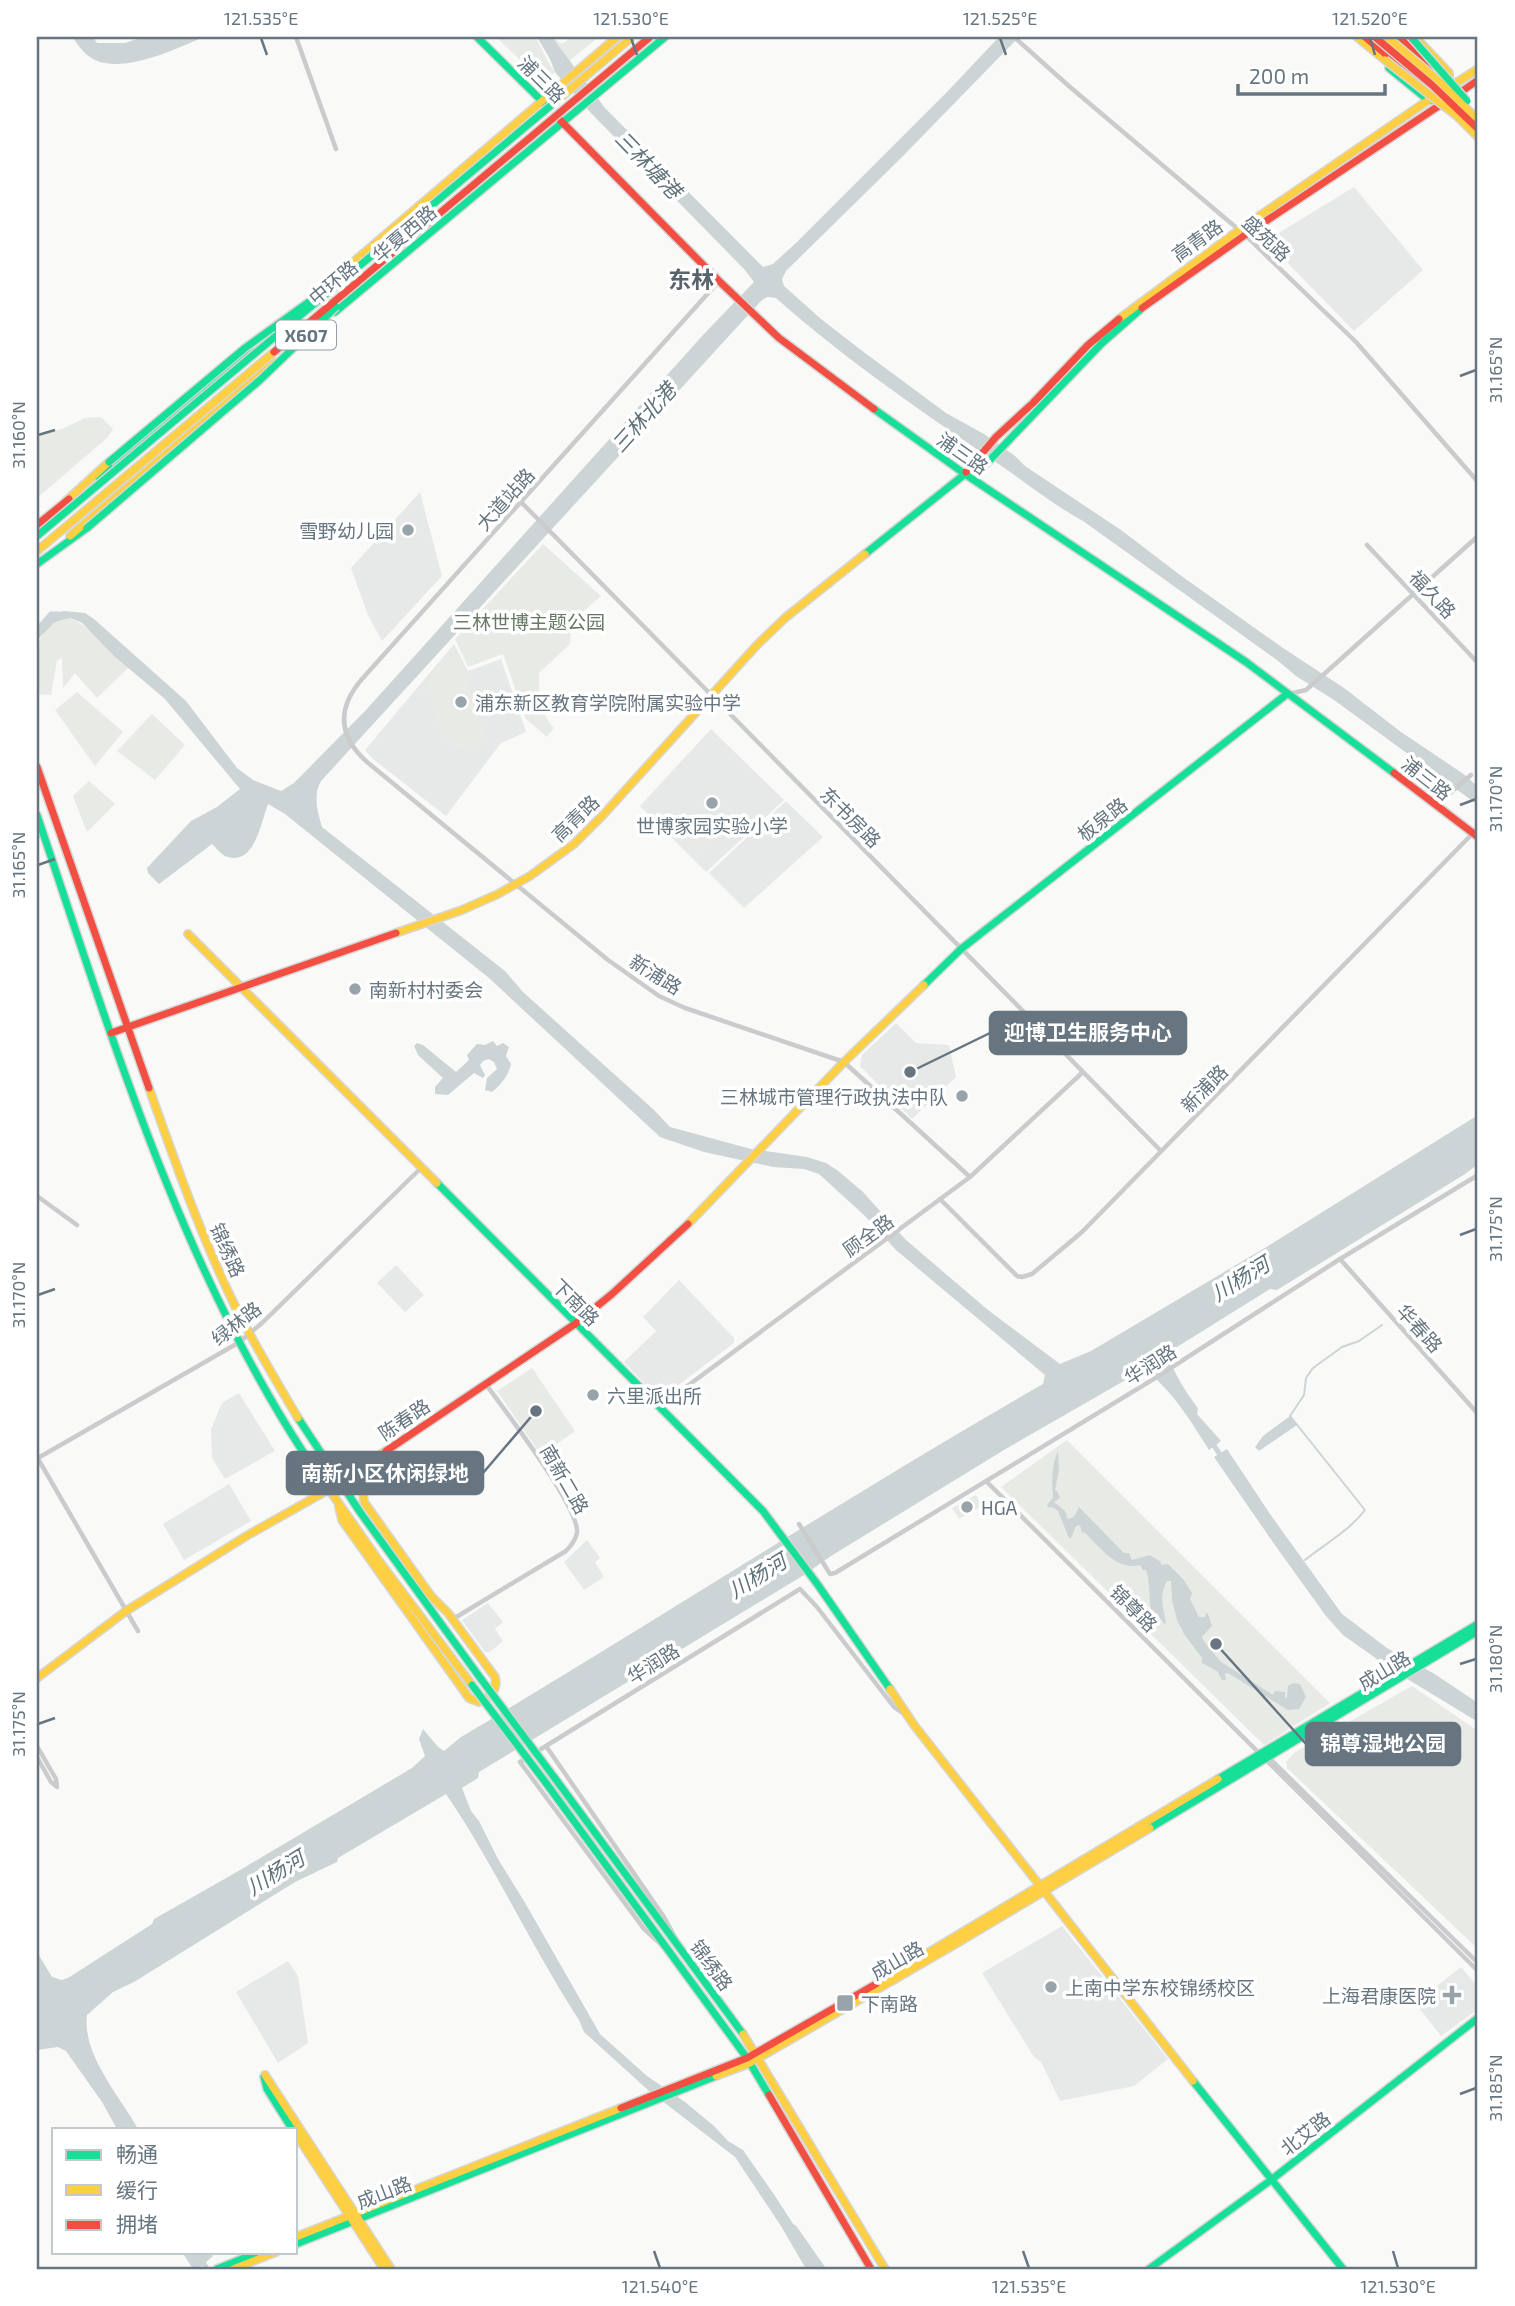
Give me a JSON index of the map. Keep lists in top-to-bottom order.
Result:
{
  "streets": {
    "main road": [
      "浦三路",
      "华夏西路",
      "高青路",
      "中环路",
      "X607",
      "板泉路",
      "锦绣路",
      "下南路",
      "陈春路",
      "成山路",
      "北艾路"
    ],
    "street": [
      "盛苑路",
      "大道站路",
      "福久路",
      "东书房路",
      "新浦路",
      "顾全路",
      "绿林路",
      "华春路",
      "华润路",
      "南新二路",
      "锦尊路"
    ]
  },
  "crossings": [
    ["浦三路", "华夏西路"],
    ["浦三路", "高青路"],
    ["浦三路", "大道站路"],
    ["浦三路", "板泉路"],
    ["浦三路", "新浦路"],
    ["盛苑路", "高青路"],
    ["高青路", "东书房路"],
    ["高青路", "新浦路"],
    ["高青路", "锦绣路"],
    ["高青路", "下南路"],
    ["大道站路", "东书房路"],
    ["大道站路", "新浦路"],
    ["福久路", "板泉路"],
    ["东书房路", "板泉路"],
    ["东书房路", "新浦路"],
    ["东书房路", "顾全路"],
    ["板泉路", "新浦路"],
    ["板泉路", "陈春路"],
    ["新浦路", "顾全路"],
    ["顾全路", "下南路"],
    ["锦绣路", "绿林路"],
    ["锦绣路", "华润路"],
    ["锦绣路", "陈春路"],
    ["锦绣路", "南新二路"],
    ["锦绣路", "成山路"],
    ["下南路", "绿林路"],
    ["下南路", "华润路"],
    ["下南路", "陈春路"],
    ["下南路", "成山路"],
    ["下南路", "北艾路"],
    ["绿林路", "陈春路"],
    ["华春路", "华润路"],
    ["华润路", "锦尊路"],
    ["陈春路", "南新二路"],
    ["锦尊路", "成山路"]
  ],
  "districts": ["东林"],
  "water": ["三林塘港", "三林北港", "川杨河"],
  "parks": ["三林世博主题公园"],
  "places": {
    "other": [
      "雪野幼儿园",
      "浦东新区教育学院附属实验中学",
      "世博家园实验小学",
      "南新村村委会",
      "迎博卫生服务中心",
      "三林城市管理行政执法中队",
      "六里派出所",
      "南新小区休闲绿地",
      "HGA",
      "锦尊湿地公园",
      "上南中学东校锦绣校区"
    ],
    "health": ["上海君康医院"],
    "transit": ["下南路"]
  },
  "legend": ["畅通", "缓行", "拥堵"],
  "scale_bar": "200 m",
  "coordinates": [
    "121.535°E",
    "121.530°E",
    "121.525°E",
    "121.520°E",
    "31.165°N",
    "31.160°N",
    "31.170°N",
    "31.175°N",
    "31.180°N",
    "31.185°N",
    "121.540°E"
  ]
}
